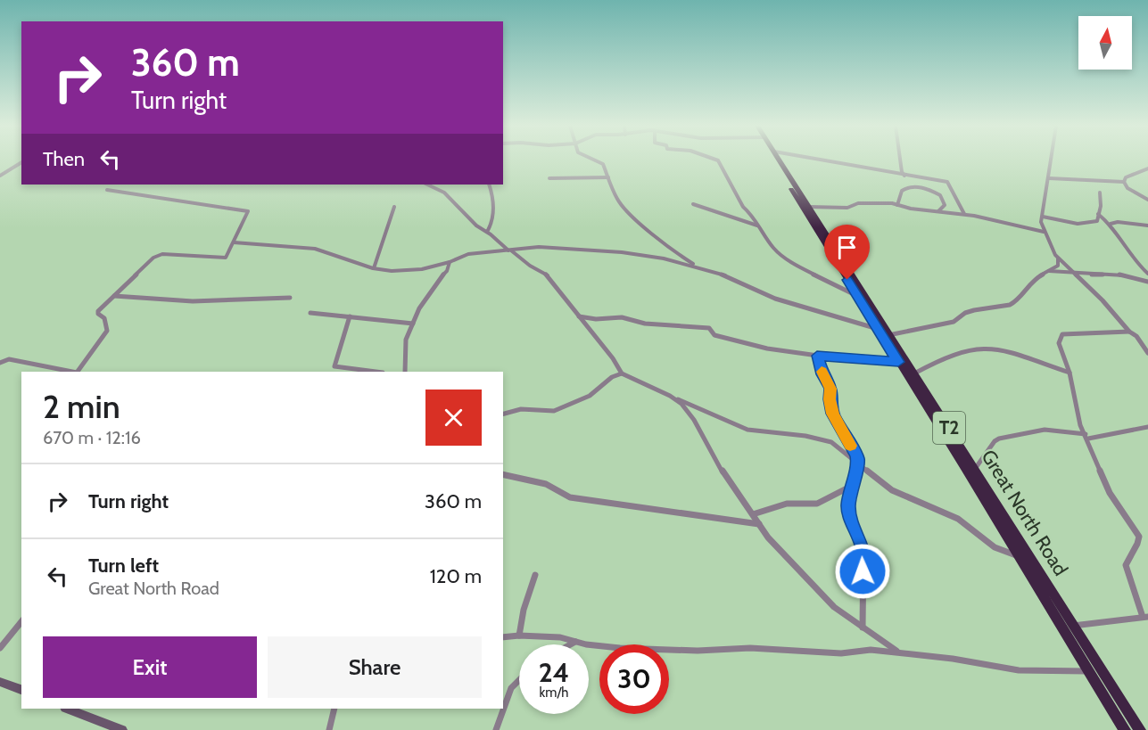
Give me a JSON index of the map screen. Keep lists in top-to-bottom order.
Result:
{
  "streets": {
    "highway": ["T2", "Great North Road"]
  },
  "north": "top",
  "page": {
    "turn": ["360 m", "Turn right"],
    "then": "Then",
    "heading": ["2 min", "670 m · 12:16"],
    "list": [
      {
        "name": "Turn right",
        "value": "360 m"
      },
      {
        "name": "Turn left",
        "note": "Great North Road",
        "value": "120 m"
      }
    ],
    "buttons": ["Exit", "Share"],
    "speed": "24 km/h",
    "limit": "30"
  }
}
